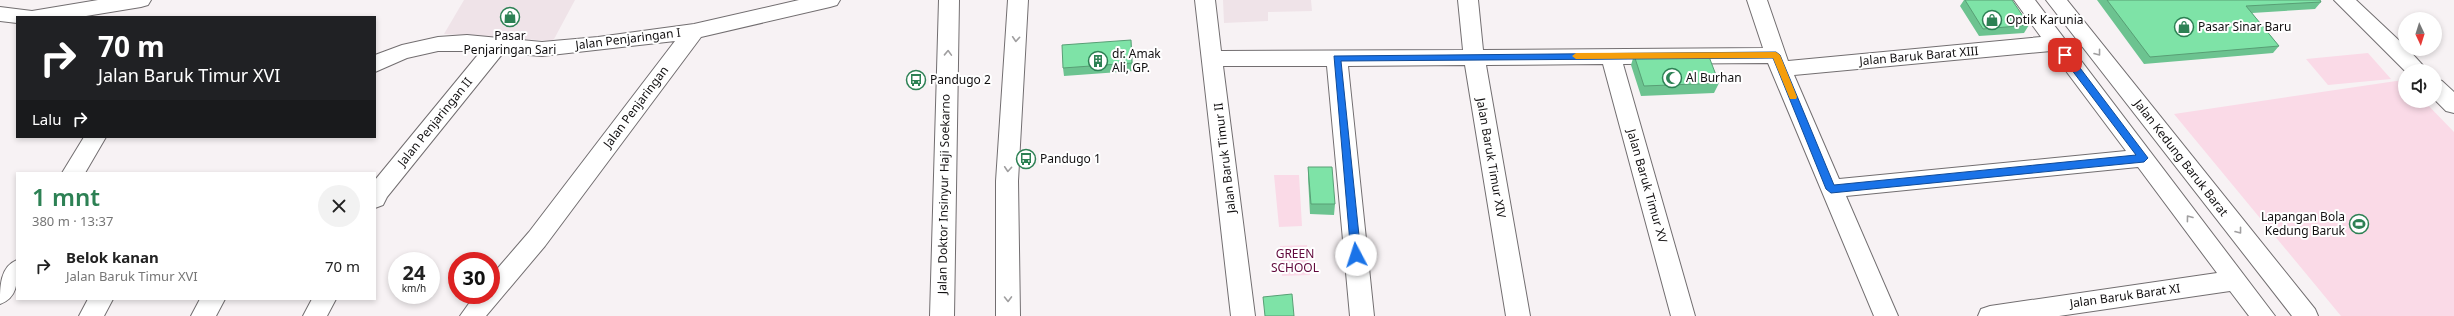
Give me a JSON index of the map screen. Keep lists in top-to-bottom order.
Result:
{
  "streets": {
    "street": [
      "Jalan Penjaringan I",
      "Jalan Baruk Barat XIII",
      "Jalan Penjaringan",
      "Jalan Penjaringan II",
      "Jalan Baruk Timur II",
      "Jalan Baruk Timur XIV",
      "Jalan Kedung Baruk Barat",
      "Jalan Baruk Timur XV",
      "Jalan Doktor Insinyur Haji Soekarno",
      "Jalan Baruk Barat XI"
    ]
  },
  "crossings": [
    ["Jalan Penjaringan I", "Jalan Penjaringan"],
    ["Jalan Penjaringan I", "Jalan Penjaringan II"],
    ["Jalan Baruk Barat XIII", "Jalan Baruk Timur II"],
    ["Jalan Baruk Barat XIII", "Jalan Baruk Timur XIV"],
    ["Jalan Baruk Barat XIII", "Jalan Baruk Timur XV"]
  ],
  "parks": ["GREEN SCHOOL"],
  "places": {
    "shop": ["Pasar Penjaringan Sari", "Optik Karunia", "Pasar Sinar Baru"],
    "building": ["dr. Amak Ali, GP."],
    "mosque": ["Al Burhan"],
    "bus stop": ["Pandugo 2", "Pandugo 1"],
    "sports": ["Lapangan Bola Kedung Baruk"]
  },
  "north": "bottom",
  "page": {
    "turn": ["70 m", "Jalan Baruk Timur XVI"],
    "then": "Lalu",
    "heading": ["1 mnt", "380 m · 13:37"],
    "list": [
      {
        "name": "Belok kanan",
        "note": "Jalan Baruk Timur XVI",
        "value": "70 m"
      }
    ],
    "speed": "24 km/h",
    "limit": "30"
  }
}
